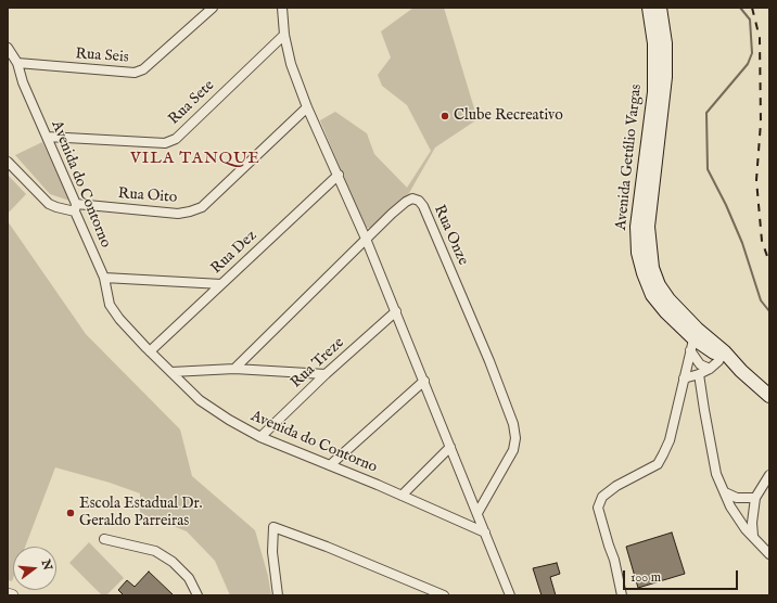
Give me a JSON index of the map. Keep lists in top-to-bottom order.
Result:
{
  "streets": {
    "main road": ["Avenida Getúlio Vargas"],
    "street": [
      "Rua Seis",
      "Rua Sete",
      "Avenida do Contorno",
      "Rua Oito",
      "Rua Onze",
      "Rua Dez",
      "Rua Treze"
    ]
  },
  "crossings": [
    ["Rua Seis", "Avenida do Contorno"],
    ["Rua Sete", "Avenida do Contorno"],
    ["Avenida do Contorno", "Rua Oito"],
    ["Avenida do Contorno", "Rua Dez"],
    ["Avenida do Contorno", "Rua Treze"]
  ],
  "districts": ["VILA TANQUE"],
  "places": ["Clube Recreativo", "Escola Estadual Dr. Geraldo Parreiras"],
  "scale_bar": "100 m",
  "north": "right"
}
